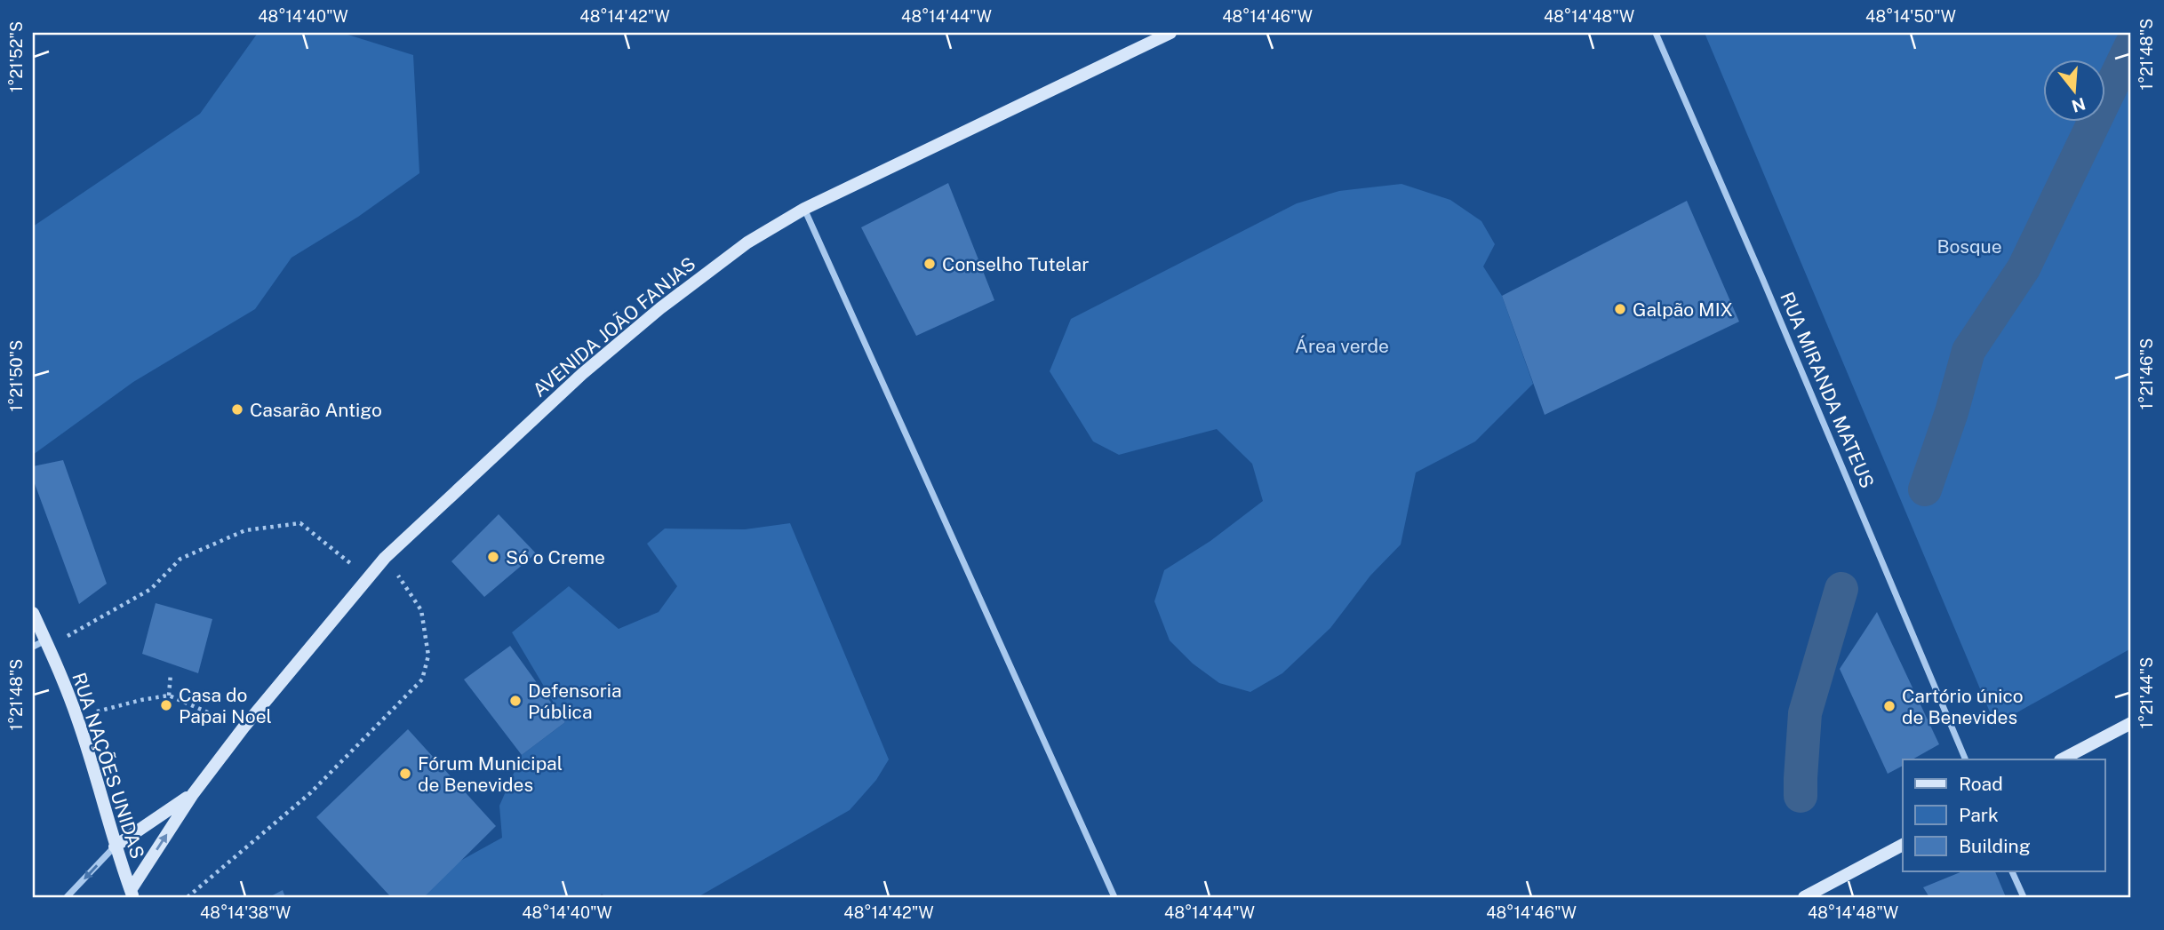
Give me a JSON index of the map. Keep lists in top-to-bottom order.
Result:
{
  "streets": {
    "street": ["AVENIDA JOÃO FANJAS", "RUA MIRANDA MATEUS", "RUA NAÇÕES UNIDAS"]
  },
  "crossings": [
    ["AVENIDA JOÃO FANJAS", "RUA NAÇÕES UNIDAS"]
  ],
  "parks": ["Bosque", "Área verde"],
  "places": [
    "Conselho Tutelar",
    "Galpão MIX",
    "Casarão Antigo",
    "Só o Creme",
    "Defensoria Pública",
    "Casa do Papai Noel",
    "Cartório único de Benevides",
    "Fórum Municipal de Benevides"
  ],
  "legend": ["Road", "Park", "Building"],
  "north": "bottom",
  "coordinates": [
    "48°14'40\"W",
    "48°14'42\"W",
    "48°14'44\"W",
    "48°14'46\"W",
    "48°14'48\"W",
    "48°14'50\"W",
    "1°21'48\"S",
    "1°21'52\"S",
    "1°21'46\"S",
    "1°21'50\"S",
    "1°21'44\"S",
    "48°14'38\"W"
  ]
}
